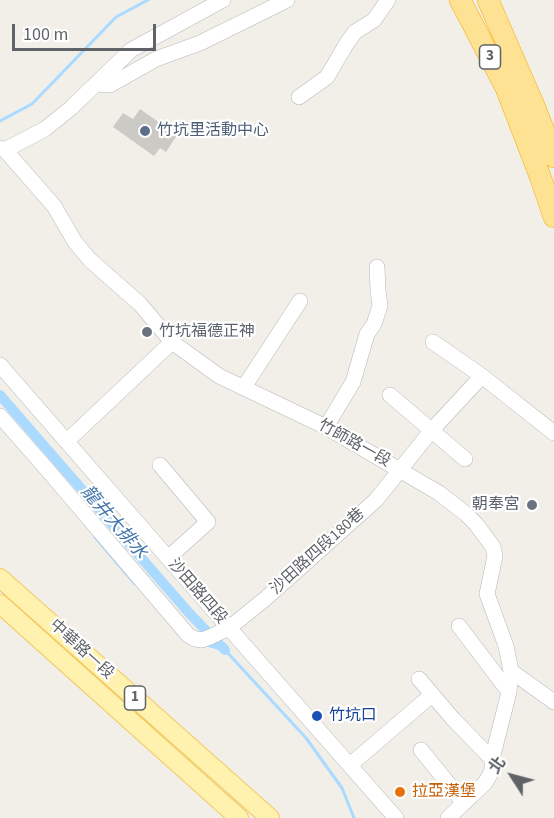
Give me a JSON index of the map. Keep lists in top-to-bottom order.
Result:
{
  "streets": {
    "highway": ["3"],
    "main road": ["中華路一段", "1"],
    "street": ["竹師路一段", "沙田路四段180巷", "沙田路四段"]
  },
  "crossings": [
    ["竹師路一段", "沙田路四段180巷"],
    ["沙田路四段180巷", "沙田路四段"]
  ],
  "water": ["龍井大排水"],
  "places": [
    "竹坑里活動中心",
    "竹坑福德正神",
    "朝奉宮",
    "竹坑口",
    "拉亞漢堡"
  ],
  "scale_bar": "100 m",
  "north": "top left"
}
